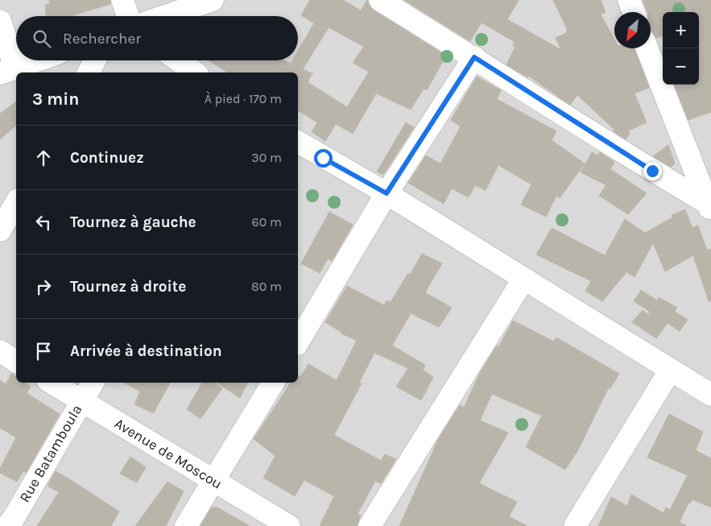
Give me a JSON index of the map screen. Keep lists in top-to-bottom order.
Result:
{
  "streets": {
    "street": ["Rue Batamboula", "Avenue de Moscou"]
  },
  "crossings": [
    ["Rue Batamboula", "Avenue de Moscou"]
  ],
  "north": "bottom left",
  "page": {
    "map_buttons": ["+", "−"],
    "search": "Rechercher",
    "heading": ["3 min", "À pied · 170 m"],
    "list": [
      ["Continuez", "30 m"],
      ["Tournez à gauche", "60 m"],
      ["Tournez à droite", "80 m"],
      "Arrivée à destination"
    ]
  }
}
